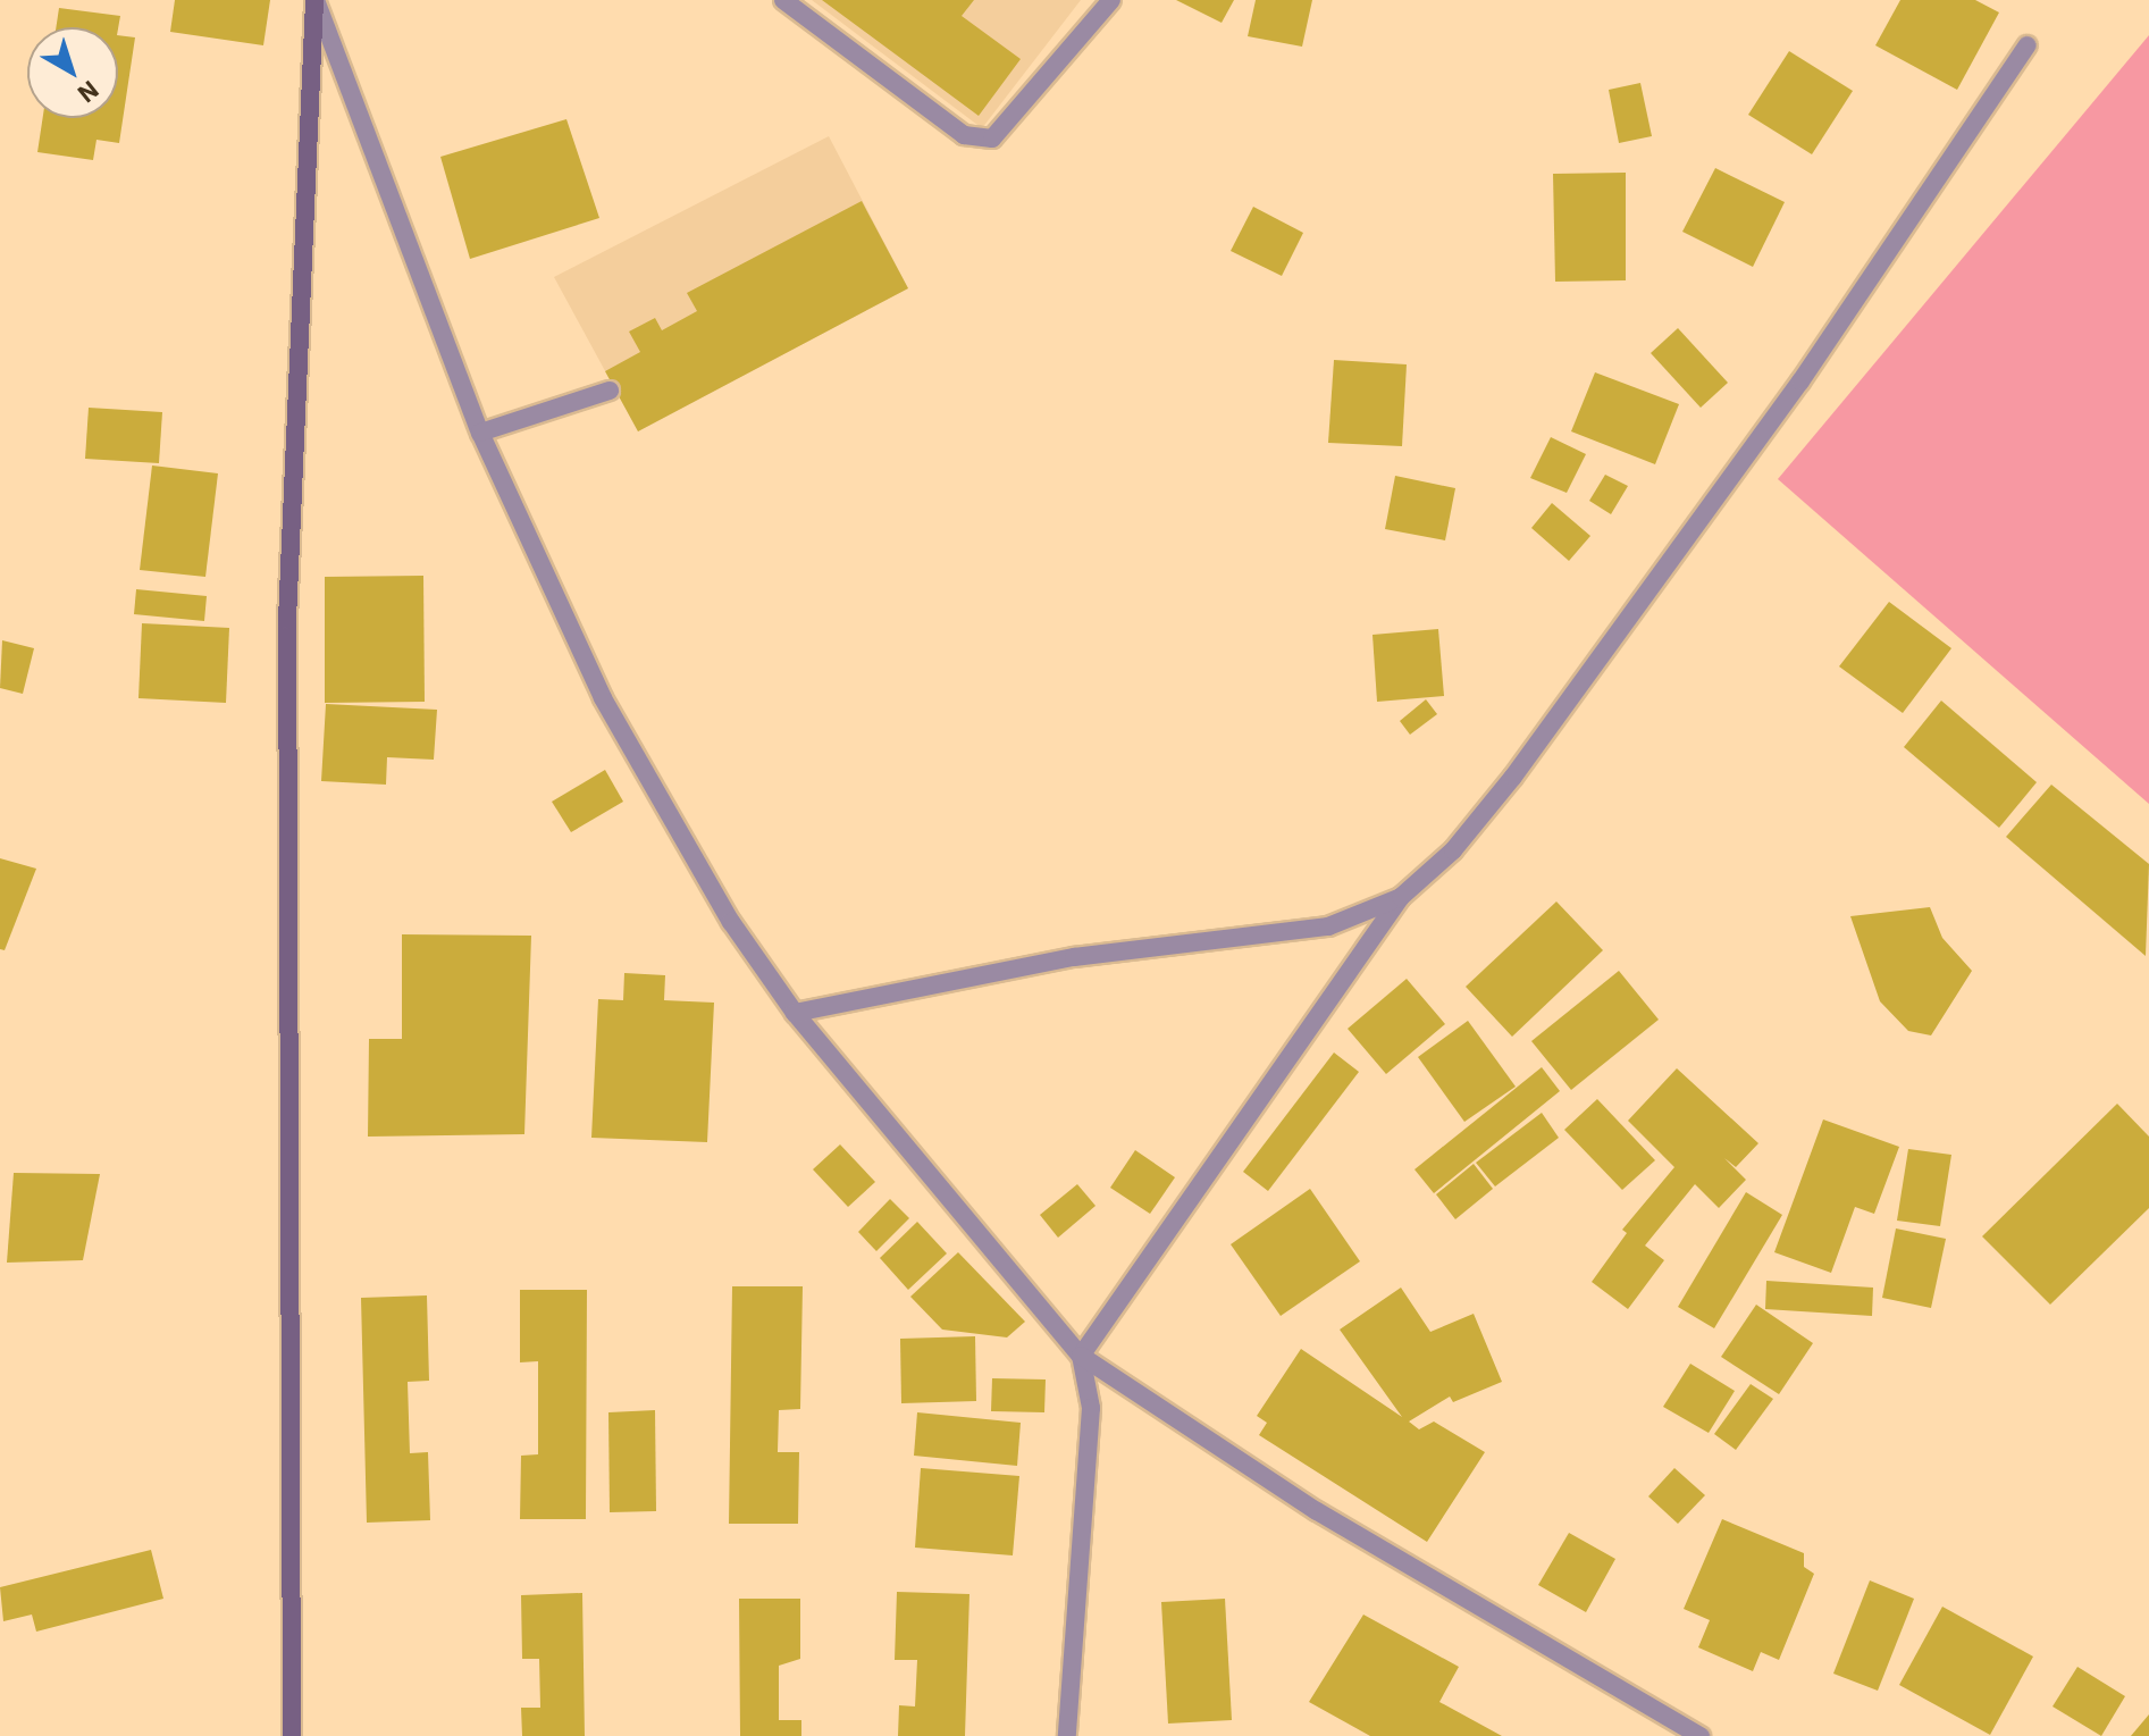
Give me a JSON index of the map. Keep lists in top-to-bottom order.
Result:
{
  "north": "bottom right"
}
